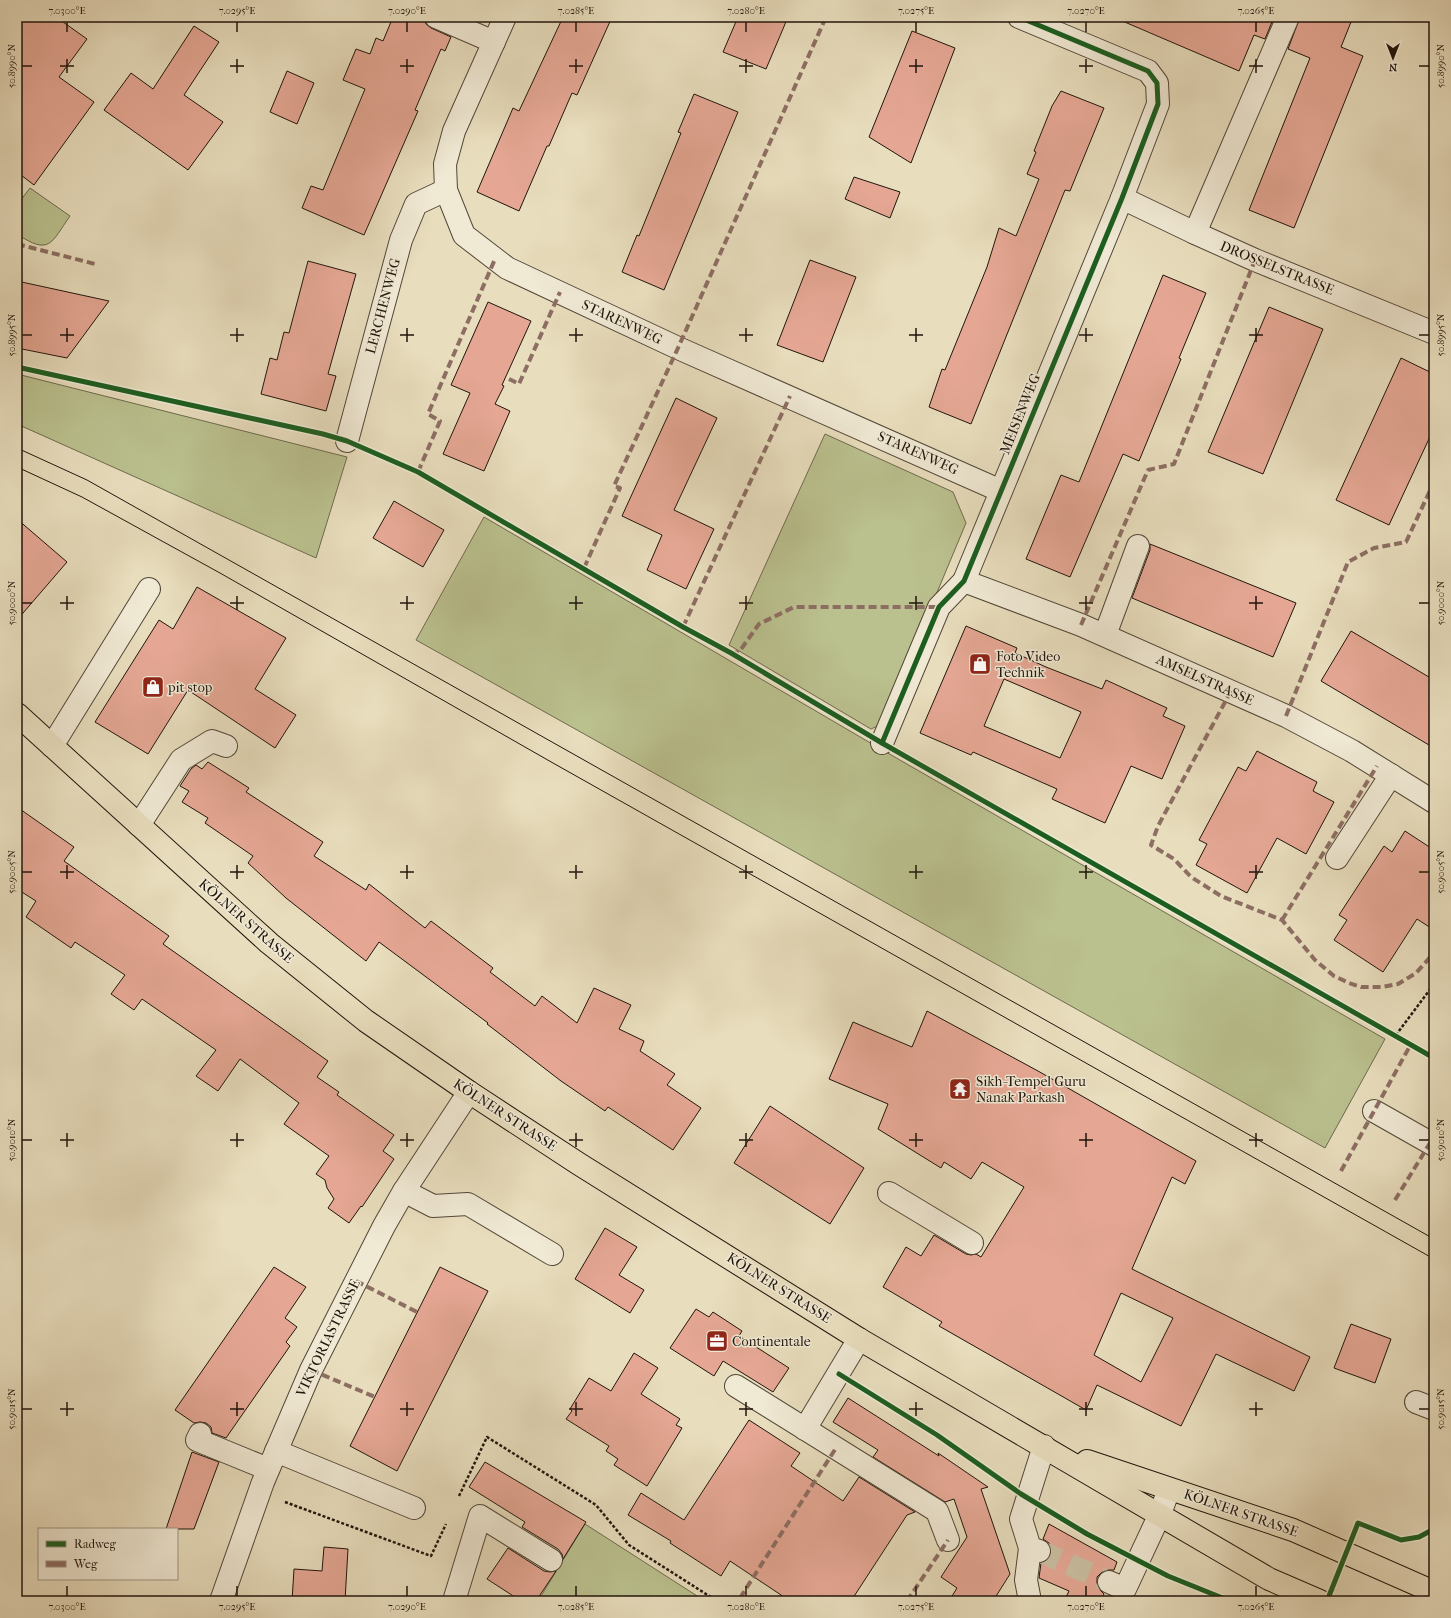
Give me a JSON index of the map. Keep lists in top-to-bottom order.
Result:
{
  "streets": {
    "main road": ["KÖLNER STRASSE"],
    "street": [
      "DROSSELSTRASSE",
      "LERCHENWEG",
      "STARENWEG",
      "MEISENWEG",
      "AMSELSTRASSE",
      "VIKTORIASTRASSE"
    ]
  },
  "crossings": [
    ["DROSSELSTRASSE", "MEISENWEG"],
    ["LERCHENWEG", "STARENWEG"],
    ["STARENWEG", "MEISENWEG"],
    ["MEISENWEG", "AMSELSTRASSE"],
    ["KÖLNER STRASSE", "VIKTORIASTRASSE"]
  ],
  "places": {
    "shop": ["Foto Video Technik", "pit stop"],
    "temple": ["Sikh-Tempel Guru Nanak Parkash"],
    "office": ["Continentale"]
  },
  "legend": ["Radweg", "Weg"],
  "north": "bottom",
  "coordinates": [
    "7.0300°E",
    "7.0295°E",
    "7.0290°E",
    "7.0285°E",
    "7.0280°E",
    "7.0275°E",
    "7.0270°E",
    "7.0265°E",
    "50.8990°N",
    "50.8995°N",
    "50.9000°N",
    "50.9005°N",
    "50.9010°N",
    "50.9015°N"
  ]
}
